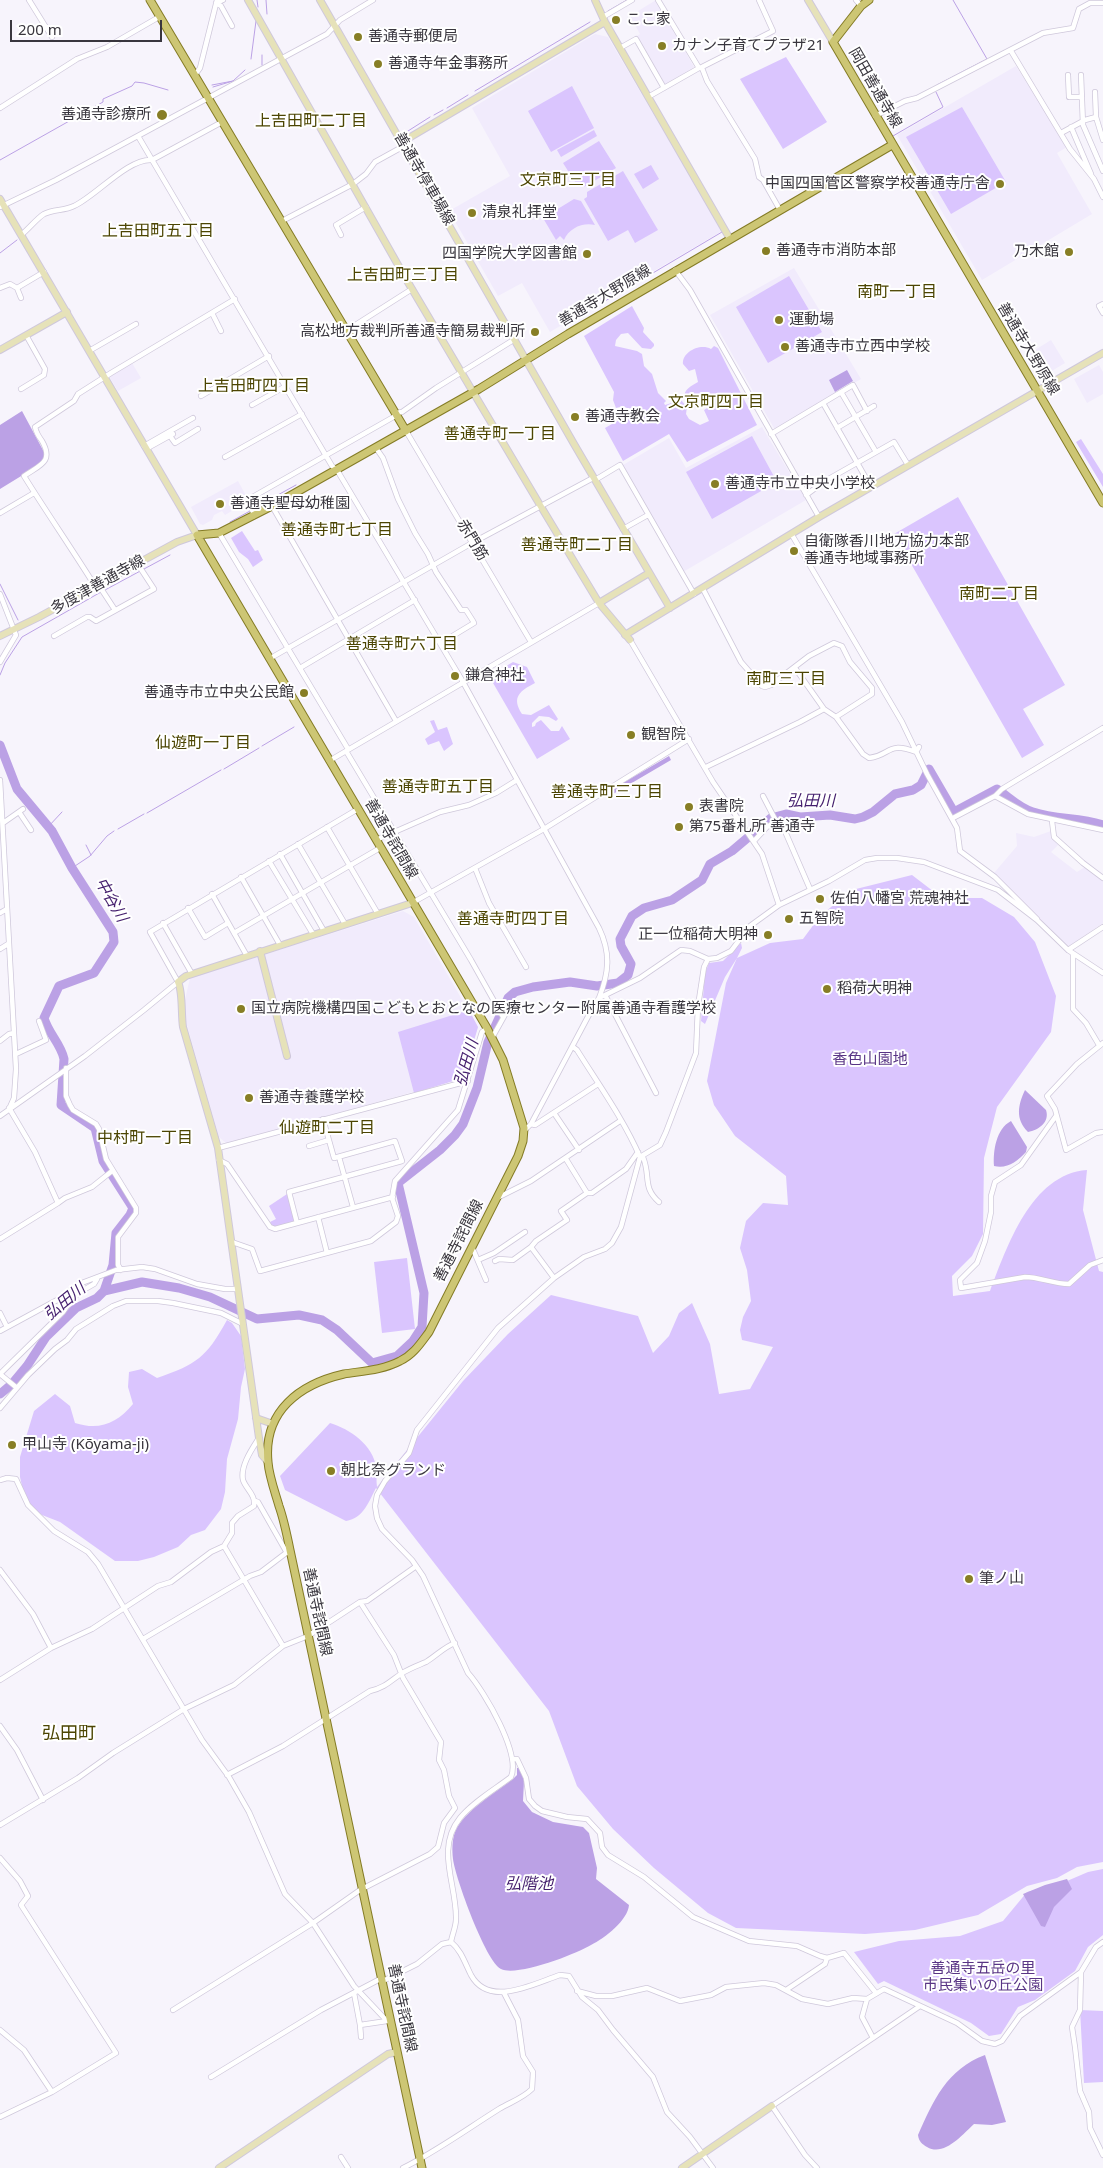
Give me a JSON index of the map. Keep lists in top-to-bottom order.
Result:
{
  "streets": {
    "main road": ["岡田善通寺線", "善通寺大野原線", "善通寺詫間線"],
    "street": ["善通寺停車場線", "赤門筋", "多度津善通寺線"]
  },
  "crossings": [
    ["岡田善通寺線", "善通寺大野原線"],
    ["善通寺停車場線", "善通寺大野原線"],
    ["善通寺大野原線", "赤門筋"],
    ["多度津善通寺線", "善通寺詫間線"]
  ],
  "districts": [
    "上吉田町二丁目",
    "文京町三丁目",
    "上吉田町五丁目",
    "上吉田町三丁目",
    "南町一丁目",
    "上吉田町四丁目",
    "文京町四丁目",
    "善通寺町一丁目",
    "善通寺町七丁目",
    "善通寺町二丁目",
    "南町二丁目",
    "善通寺町六丁目",
    "南町三丁目",
    "仙遊町一丁目",
    "善通寺町五丁目",
    "善通寺町三丁目",
    "善通寺町四丁目",
    "仙遊町二丁目",
    "中村町一丁目",
    "弘田町"
  ],
  "water": ["弘田川", "中谷川", "弘階池"],
  "parks": ["香色山園地", "善通寺五岳の里 市民集いの丘公園"],
  "places": [
    "ここ家",
    "善通寺郵便局",
    "カナン子育てプラザ21",
    "善通寺年金事務所",
    "善通寺診療所",
    "中国四国管区警察学校善通寺庁舎",
    "清泉礼拝堂",
    "善通寺市消防本部",
    "乃木館",
    "四国学院大学図書館",
    "運動場",
    "高松地方裁判所善通寺簡易裁判所",
    "善通寺市立西中学校",
    "善通寺教会",
    "善通寺市立中央小学校",
    "善通寺聖母幼稚園",
    "自衛隊香川地方協力本部 善通寺地域事務所",
    "鎌倉神社",
    "善通寺市立中央公民館",
    "観智院",
    "表書院",
    "第75番札所 善通寺",
    "佐伯八幡宮 荒魂神社",
    "五智院",
    "正一位稲荷大明神",
    "稻荷大明神",
    "国立病院機構四国こどもとおとなの医療センター附属善通寺看護学校",
    "善通寺養護学校",
    "甲山寺 (Kōyama-ji)",
    "朝比奈グランド",
    "筆ノ山"
  ],
  "scale_bar": "200 m"
}
